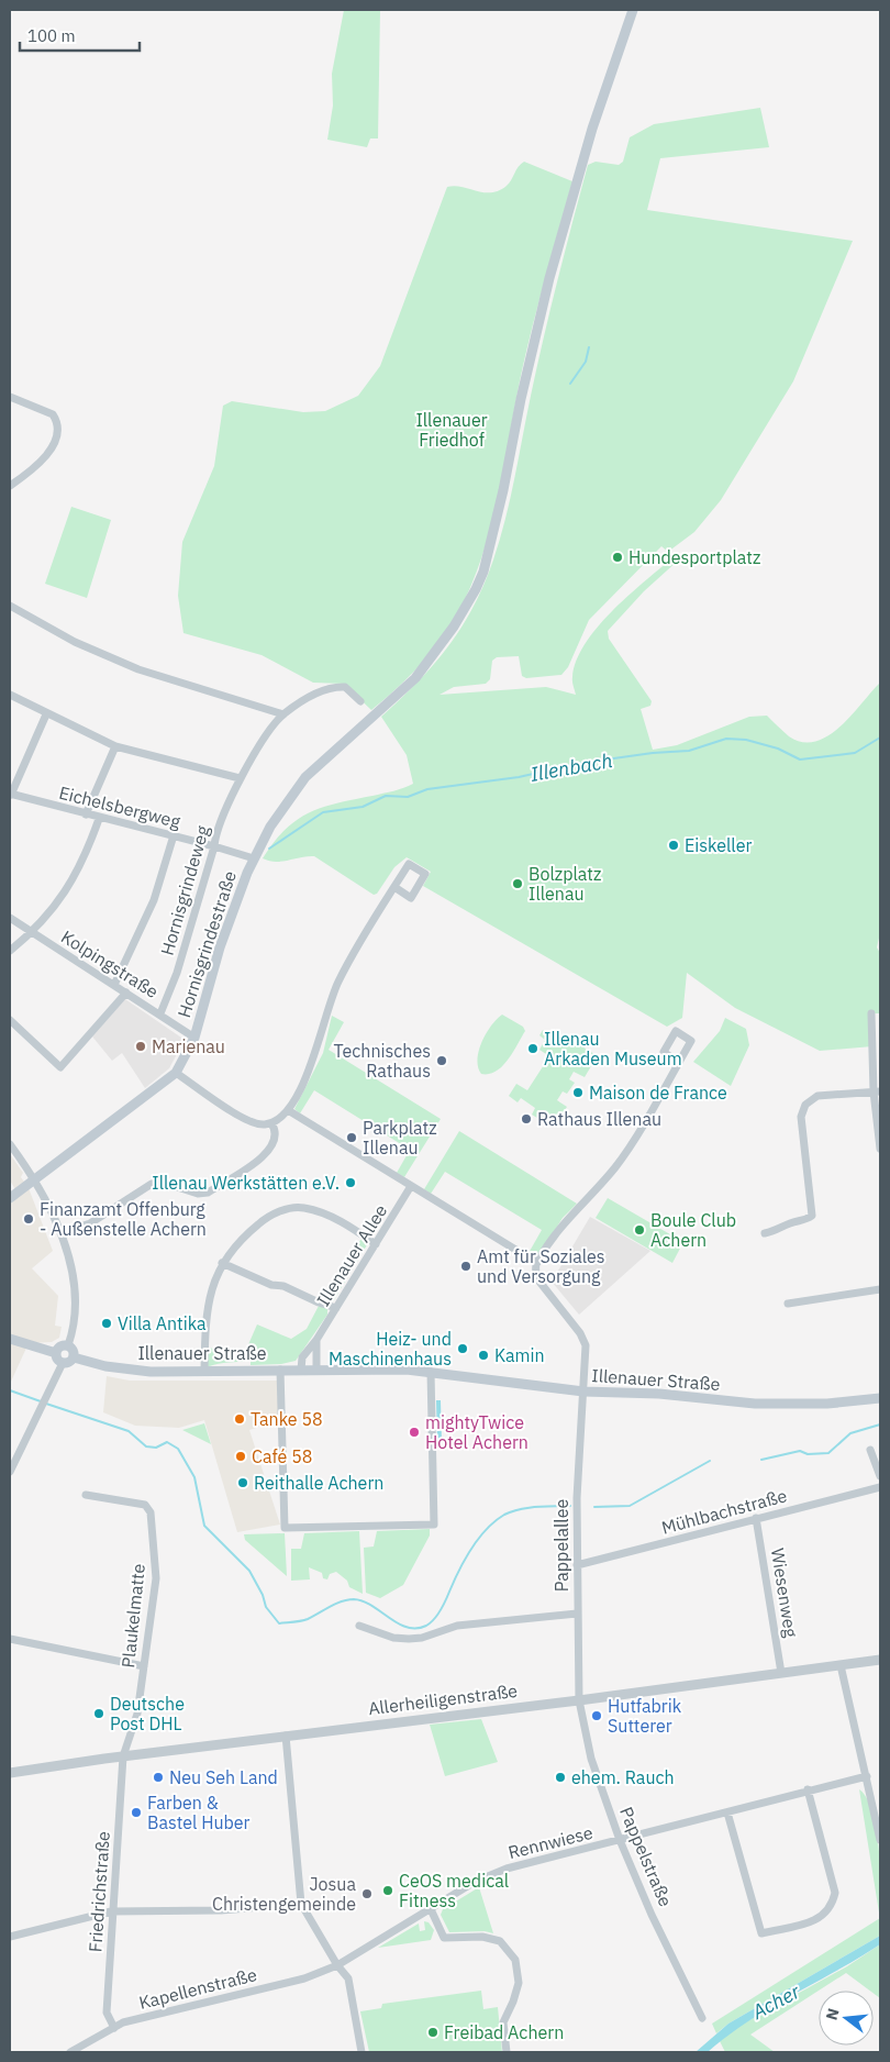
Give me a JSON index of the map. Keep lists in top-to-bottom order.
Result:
{
  "streets": {
    "main road": ["Hornisgrindestraße", "Illenauer Straße"],
    "street": [
      "Eichelsbergweg",
      "Hornisgrindeweg",
      "Kolpingstraße",
      "Illenauer Allee",
      "Mühlbachstraße",
      "Pappelallee",
      "Wiesenweg",
      "Plaukelmatte",
      "Allerheiligenstraße",
      "Rennwiese",
      "Pappelstraße",
      "Friedrichstraße",
      "Kapellenstraße"
    ]
  },
  "crossings": [
    ["Eichelsbergweg", "Hornisgrindeweg"],
    ["Eichelsbergweg", "Hornisgrindestraße"],
    ["Hornisgrindeweg", "Kolpingstraße"],
    ["Hornisgrindestraße", "Kolpingstraße"],
    ["Illenauer Allee", "Illenauer Straße"],
    ["Illenauer Straße", "Pappelallee"],
    ["Mühlbachstraße", "Pappelallee"],
    ["Mühlbachstraße", "Wiesenweg"],
    ["Pappelallee", "Allerheiligenstraße"],
    ["Pappelallee", "Pappelstraße"],
    ["Wiesenweg", "Allerheiligenstraße"],
    ["Plaukelmatte", "Allerheiligenstraße"],
    ["Plaukelmatte", "Friedrichstraße"],
    ["Allerheiligenstraße", "Pappelstraße"],
    ["Allerheiligenstraße", "Friedrichstraße"],
    ["Rennwiese", "Pappelstraße"],
    ["Rennwiese", "Kapellenstraße"],
    ["Friedrichstraße", "Kapellenstraße"]
  ],
  "water": ["Illenbach", "Acher"],
  "parks": ["Illenauer Friedhof"],
  "places": [
    "Hundesportplatz",
    "Eiskeller",
    "Bolzplatz Illenau",
    "Marienau",
    "Illenau Arkaden Museum",
    "Technisches Rathaus",
    "Maison de France",
    "Rathaus Illenau",
    "Parkplatz Illenau",
    "Illenau Werkstätten e.V.",
    "Finanzamt Offenburg - Außenstelle Achern",
    "Boule Club Achern",
    "Amt für Soziales und Versorgung",
    "Villa Antika",
    "Heiz- und Maschinenhaus",
    "Kamin",
    "Tanke 58",
    "mightyTwice Hotel Achern",
    "Café 58",
    "Reithalle Achern",
    "Deutsche Post DHL",
    "Hutfabrik Sutterer",
    "Neu Seh Land",
    "ehem. Rauch",
    "Farben & Bastel Huber",
    "CeOS medical Fitness",
    "Josua Christengemeinde",
    "Freibad Achern"
  ],
  "scale_bar": "100 m",
  "north": "left"
}
